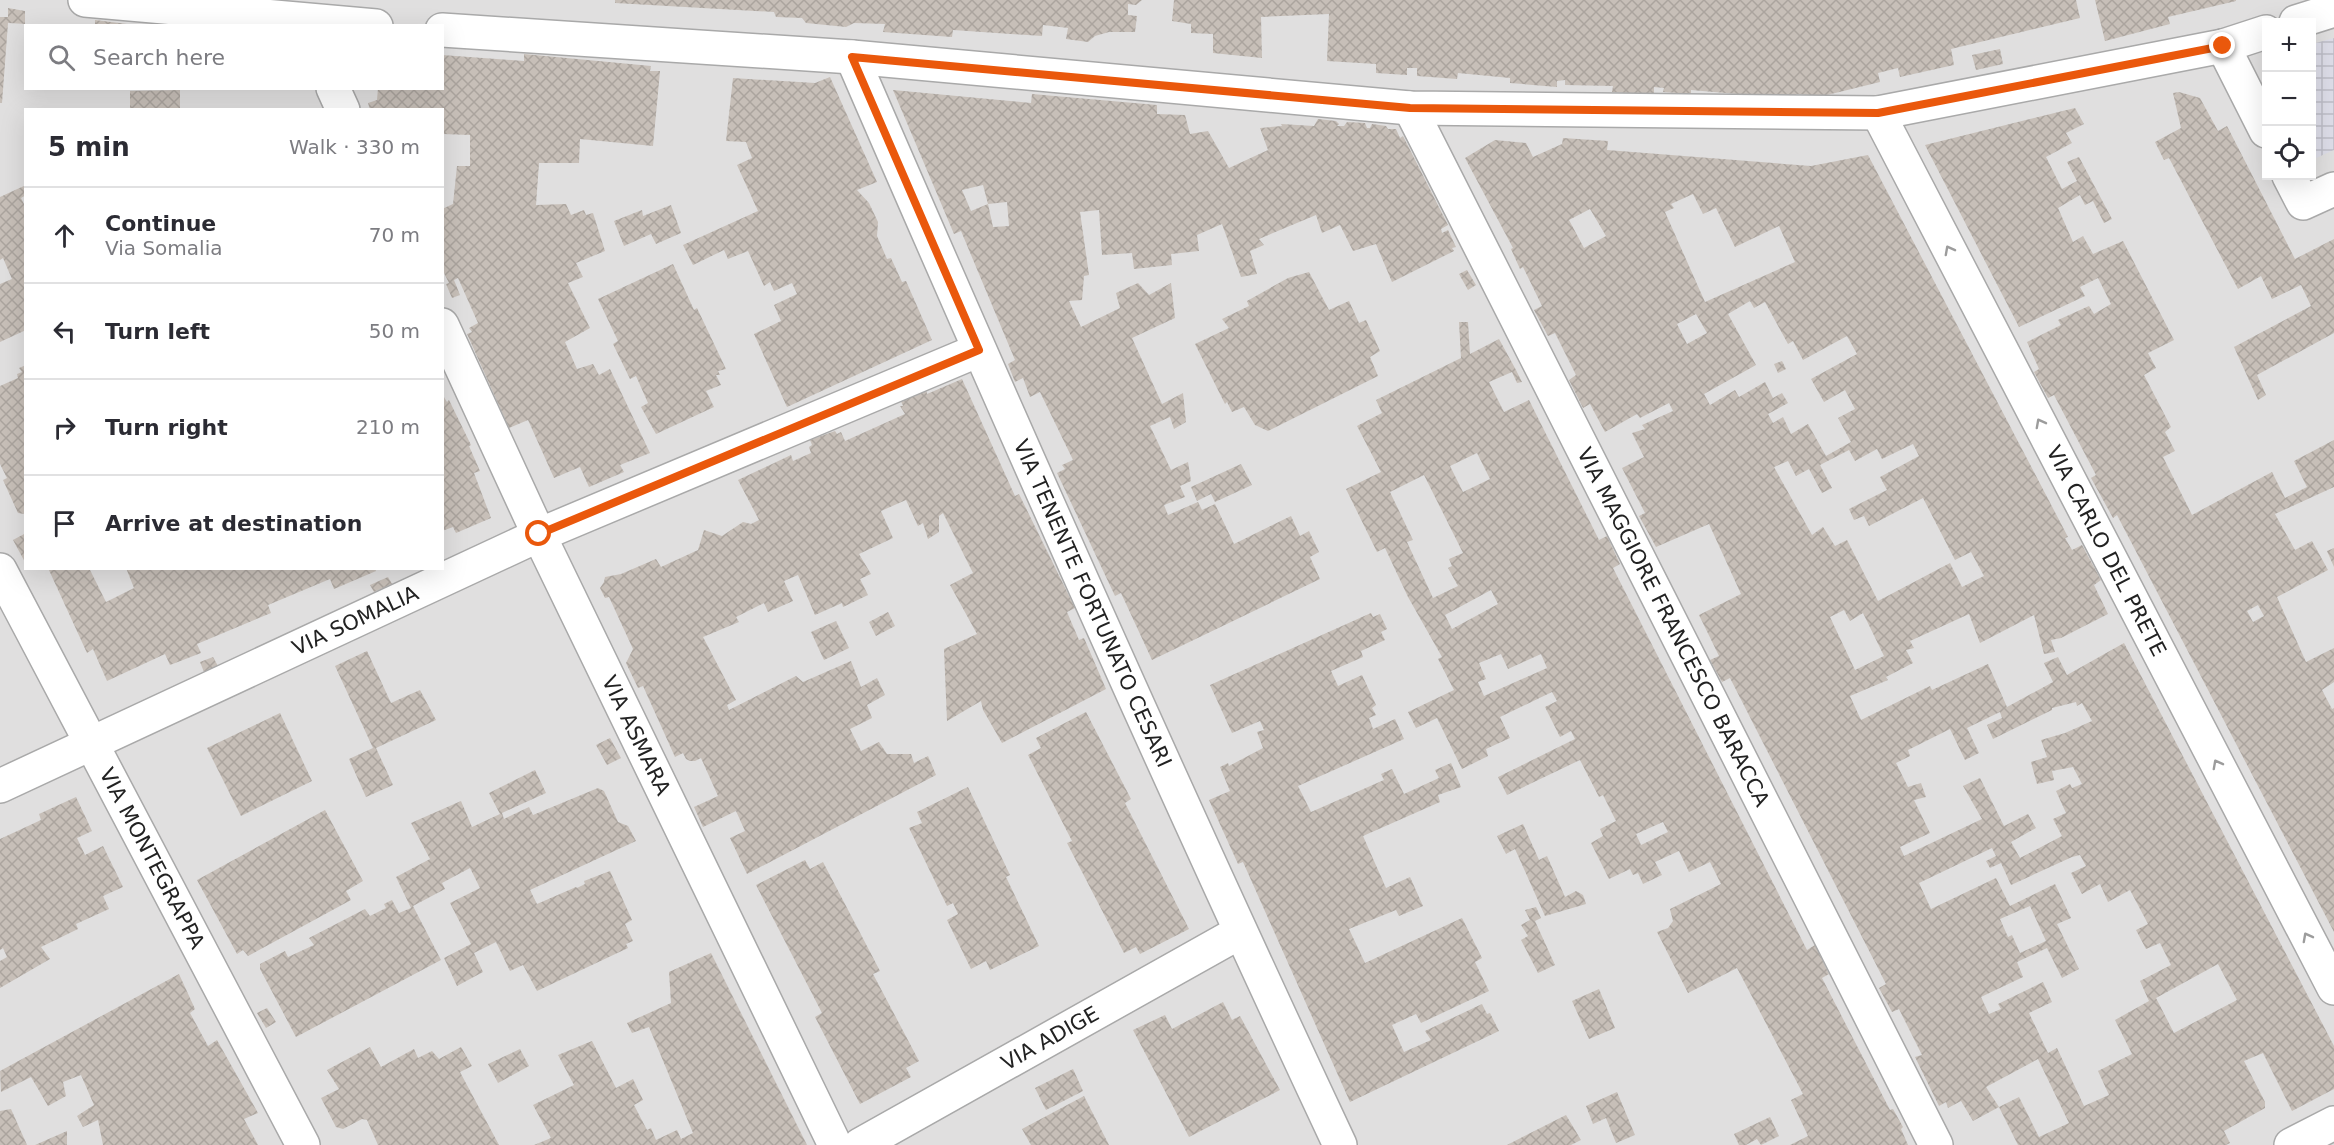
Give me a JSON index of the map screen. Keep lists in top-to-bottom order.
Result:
{
  "streets": {
    "street": [
      "VIA CARLO DEL PRETE",
      "VIA TENENTE FORTUNATO CESARI",
      "VIA SOMALIA",
      "VIA MAGGIORE FRANCESCO BARACCA",
      "VIA ASMARA",
      "VIA MONTEGRAPPA",
      "VIA ADIGE"
    ]
  },
  "crossings": [
    ["VIA TENENTE FORTUNATO CESARI", "VIA SOMALIA"],
    ["VIA TENENTE FORTUNATO CESARI", "VIA ADIGE"],
    ["VIA SOMALIA", "VIA ASMARA"],
    ["VIA SOMALIA", "VIA MONTEGRAPPA"]
  ],
  "one_way": ["VIA CARLO DEL PRETE"],
  "page": {
    "map_buttons": ["+", "−"],
    "search": "Search here",
    "heading": ["5 min", "Walk · 330 m"],
    "list": [
      ["Continue", "Via Somalia", "70 m"],
      ["Turn left", "50 m"],
      ["Turn right", "210 m"],
      "Arrive at destination"
    ]
  }
}
